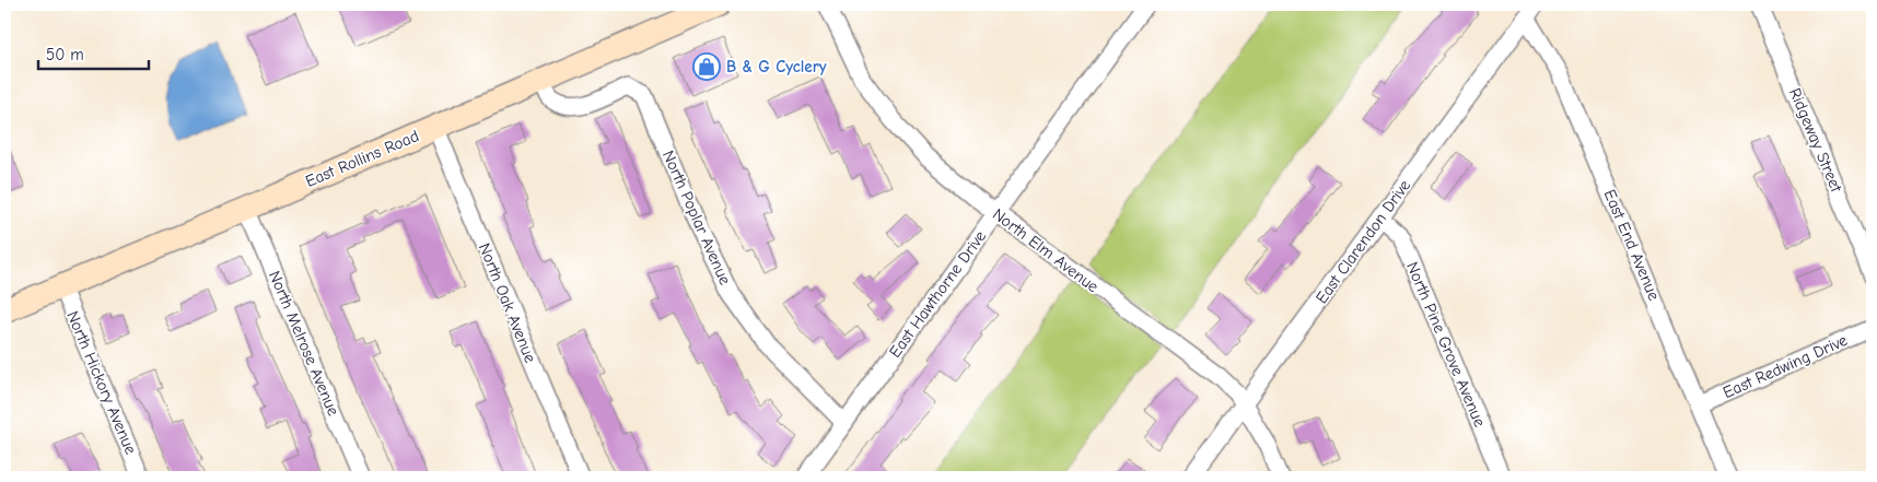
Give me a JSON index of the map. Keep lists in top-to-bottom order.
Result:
{
  "streets": {
    "main road": ["East Rollins Road"],
    "street": [
      "Ridgeway Street",
      "North Poplar Avenue",
      "East Clarendon Drive",
      "East End Avenue",
      "North Elm Avenue",
      "East Hawthorne Drive",
      "North Oak Avenue",
      "North Melrose Avenue",
      "North Pine Grove Avenue",
      "East Redwing Drive",
      "North Hickory Avenue"
    ]
  },
  "crossings": [
    ["East Rollins Road", "North Poplar Avenue"],
    ["East Rollins Road", "North Oak Avenue"],
    ["East Rollins Road", "North Melrose Avenue"],
    ["East Rollins Road", "North Hickory Avenue"],
    ["North Poplar Avenue", "East Hawthorne Drive"],
    ["East Clarendon Drive", "East End Avenue"],
    ["East Clarendon Drive", "North Elm Avenue"],
    ["East Clarendon Drive", "North Pine Grove Avenue"],
    ["East End Avenue", "East Redwing Drive"],
    ["North Elm Avenue", "East Hawthorne Drive"]
  ],
  "places": {
    "shop": ["B & G Cyclery"]
  },
  "scale_bar": "50 m"
}
